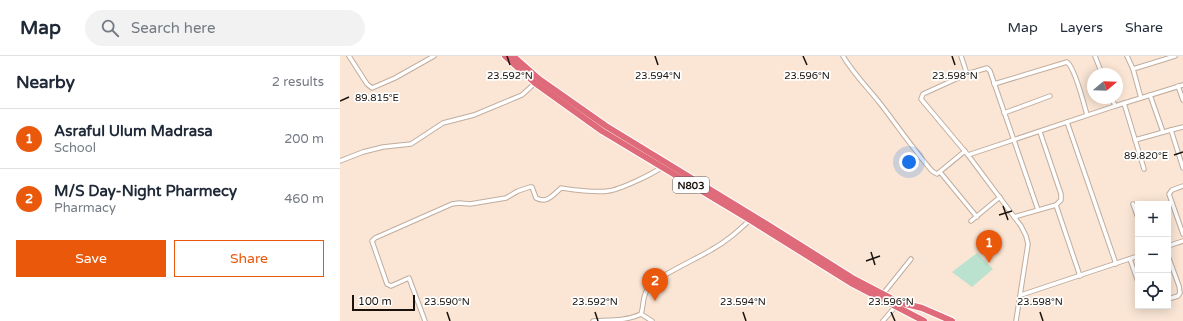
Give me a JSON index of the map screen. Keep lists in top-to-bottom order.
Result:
{
  "streets": {
    "highway": ["N803"]
  },
  "scale_bar": "100 m",
  "north": "right",
  "page": {
    "header": "Map",
    "search": "Search here",
    "nav": ["Map", "Layers", "Share"],
    "heading": ["Nearby", "2 results"],
    "list": [
      {
        "mark": "1",
        "name": "Asraful Ulum Madrasa",
        "note": "School",
        "value": "200 m"
      },
      {
        "mark": "2",
        "name": "M/S Day-Night Pharmecy",
        "note": "Pharmacy",
        "value": "460 m"
      }
    ],
    "map_buttons": ["+", "−"],
    "buttons": ["Save", "Share"],
    "pins": ["1", "2"],
    "scale": "100 m"
  },
  "coordinates": [
    "23.592°N",
    "23.594°N",
    "23.596°N",
    "23.598°N",
    "89.815°E",
    "89.820°E",
    "23.590°N"
  ]
}
